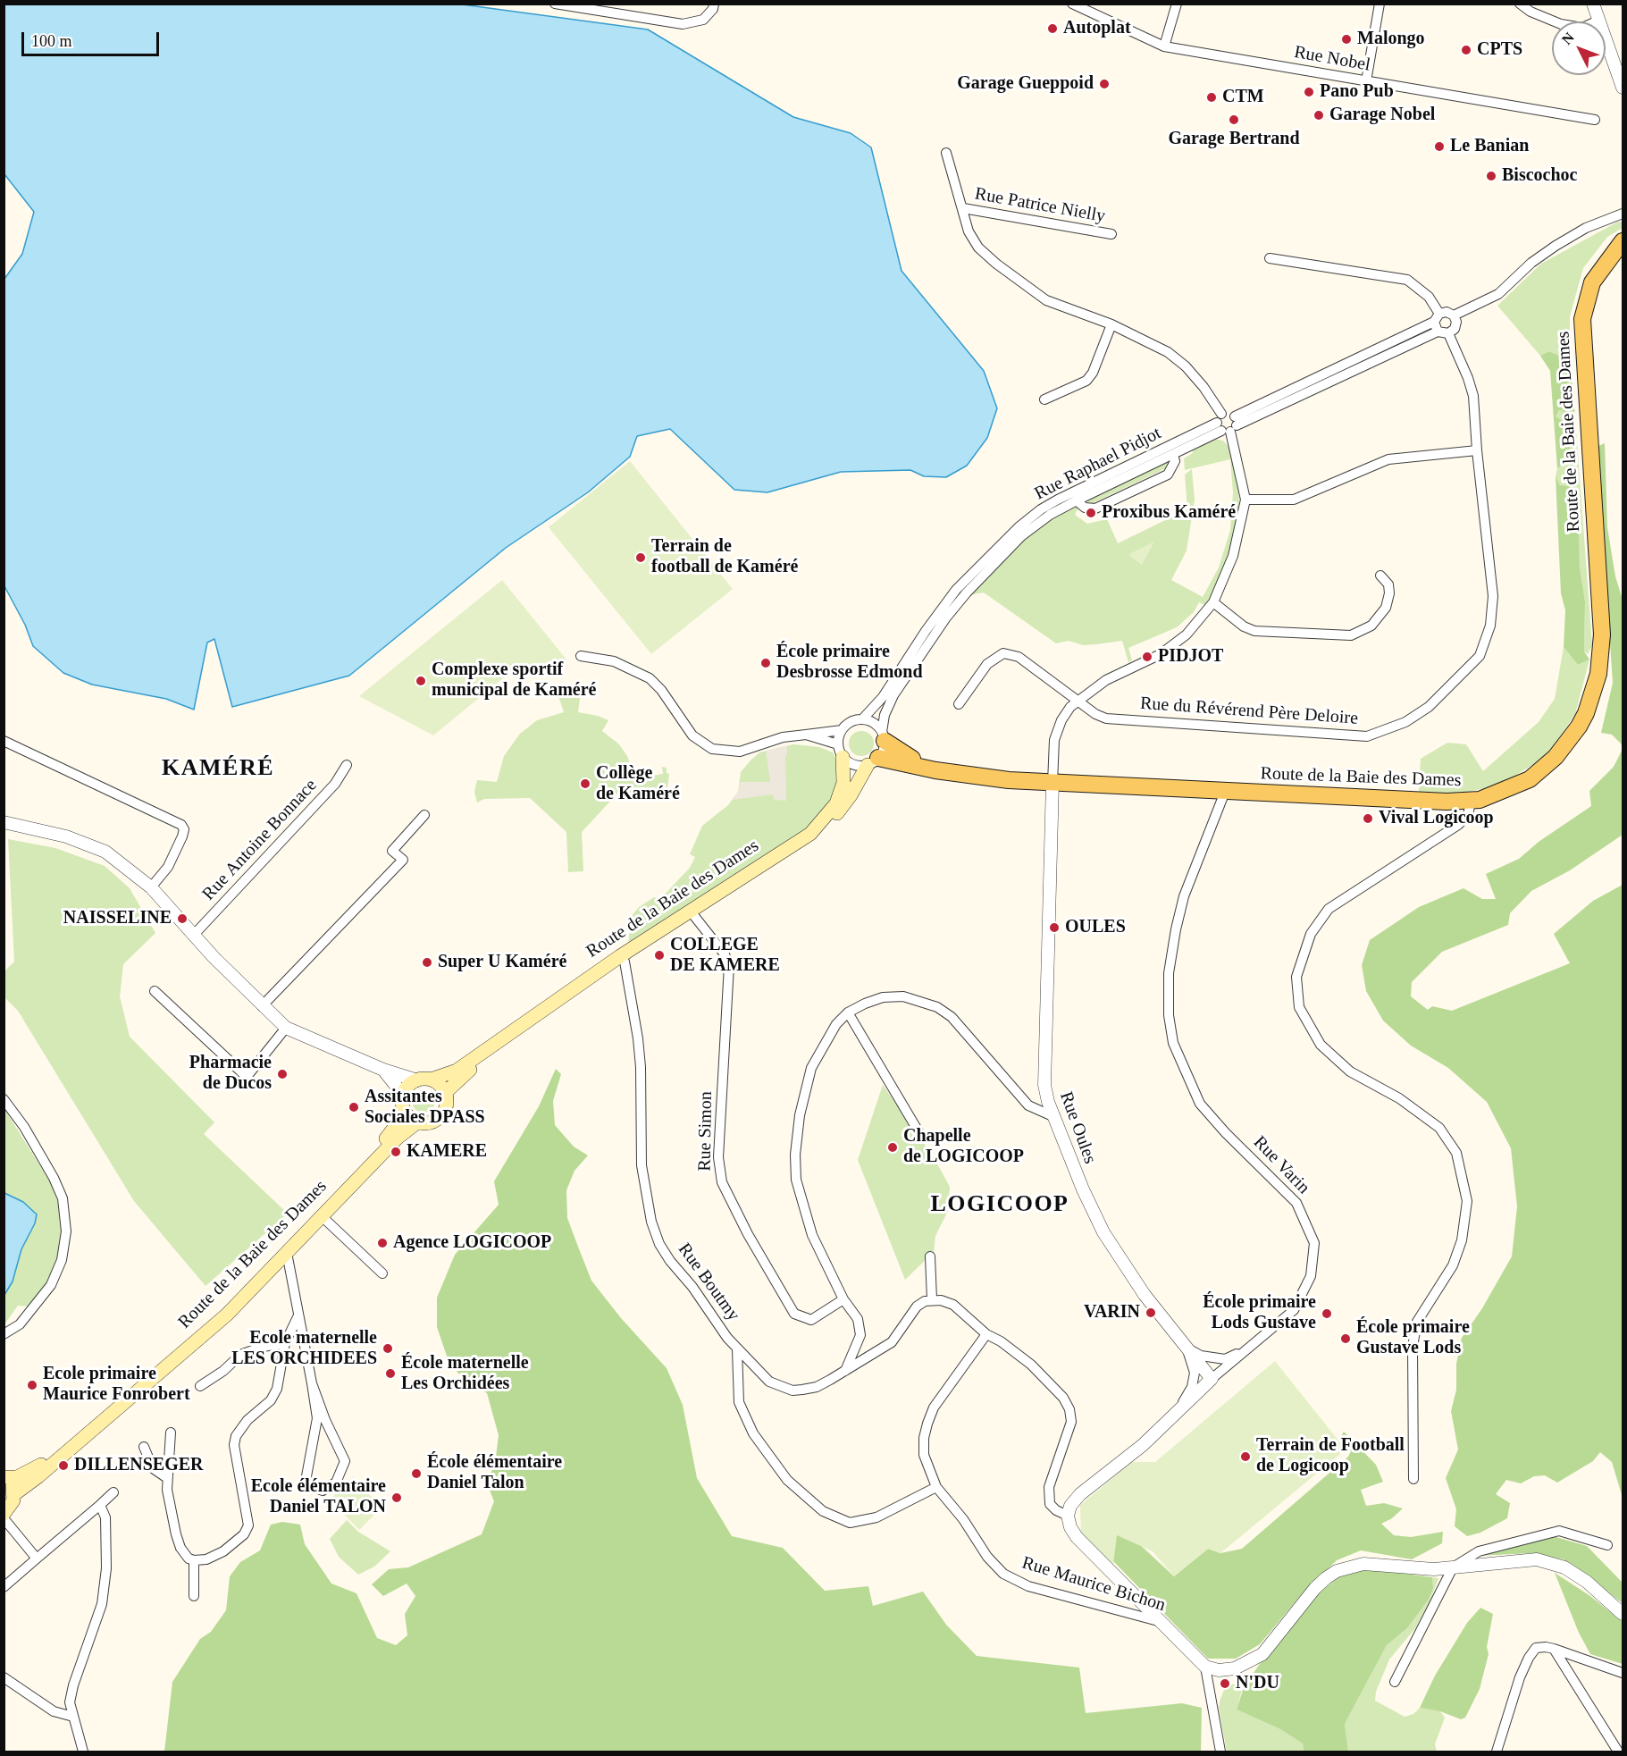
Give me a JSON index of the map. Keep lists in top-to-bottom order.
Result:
{
  "streets": {
    "main road": ["Route de la Baie des Dames"],
    "street": [
      "Rue Nobel",
      "Rue Patrice Nielly",
      "Rue Raphael Pidjot",
      "Rue du Révérend Père Deloire",
      "Rue Antoine Bonnace",
      "Rue Oules",
      "Rue Simon",
      "Rue Varin",
      "Rue Boutmy",
      "Rue Maurice Bichon"
    ]
  },
  "crossings": [
    ["Rue Patrice Nielly", "Route de la Baie des Dames"],
    ["Rue Patrice Nielly", "Rue Raphael Pidjot"],
    ["Rue Patrice Nielly", "Rue du Révérend Père Deloire"],
    ["Rue Patrice Nielly", "Rue Oules"],
    ["Route de la Baie des Dames", "Rue Raphael Pidjot"],
    ["Route de la Baie des Dames", "Rue Oules"],
    ["Route de la Baie des Dames", "Rue Simon"],
    ["Route de la Baie des Dames", "Rue Varin"],
    ["Route de la Baie des Dames", "Rue Boutmy"],
    ["Rue Raphael Pidjot", "Rue du Révérend Père Deloire"],
    ["Rue Oules", "Rue Varin"]
  ],
  "districts": ["KAMÉRÉ", "LOGICOOP"],
  "places": [
    "Autoplat",
    "Malongo",
    "CPTS",
    "Garage Gueppoid",
    "Pano Pub",
    "CTM",
    "Garage Nobel",
    "Garage Bertrand",
    "Le Banian",
    "Biscochoc",
    "Proxibus Kaméré",
    "Terrain de football de Kaméré",
    "PIDJOT",
    "École primaire Desbrosse Edmond",
    "Complexe sportif municipal de Kaméré",
    "Collège de Kaméré",
    "Vival Logicoop",
    "NAISSELINE",
    "OULES",
    "COLLEGE DE KAMERE",
    "Super U Kaméré",
    "Pharmacie de Ducos",
    "Assitantes Sociales DPASS",
    "Chapelle de LOGICOOP",
    "KAMERE",
    "Agence LOGICOOP",
    "VARIN",
    "École primaire Lods Gustave",
    "École primaire Gustave Lods",
    "Ecole maternelle LES ORCHIDEES",
    "École maternelle Les Orchidées",
    "Ecole primaire Maurice Fonrobert",
    "Terrain de Football de Logicoop",
    "DILLENSEGER",
    "École élémentaire Daniel Talon",
    "Ecole élémentaire Daniel TALON",
    "N'DU"
  ],
  "scale_bar": "100 m",
  "north": "top left"
}
